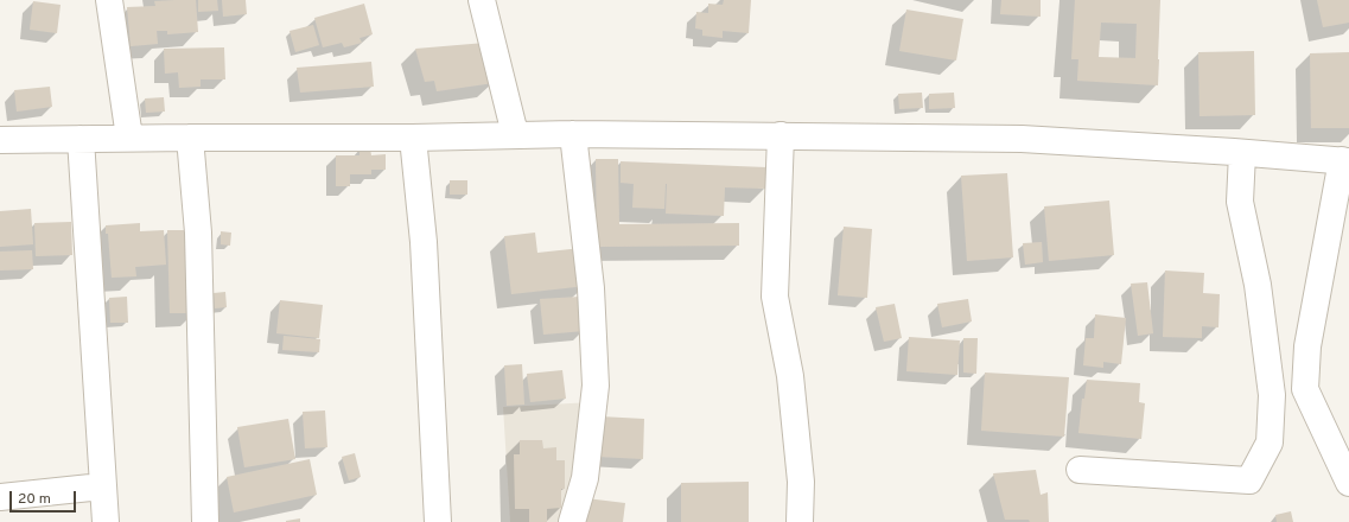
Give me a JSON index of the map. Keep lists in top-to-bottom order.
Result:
{
  "scale_bar": "20 m"
}
